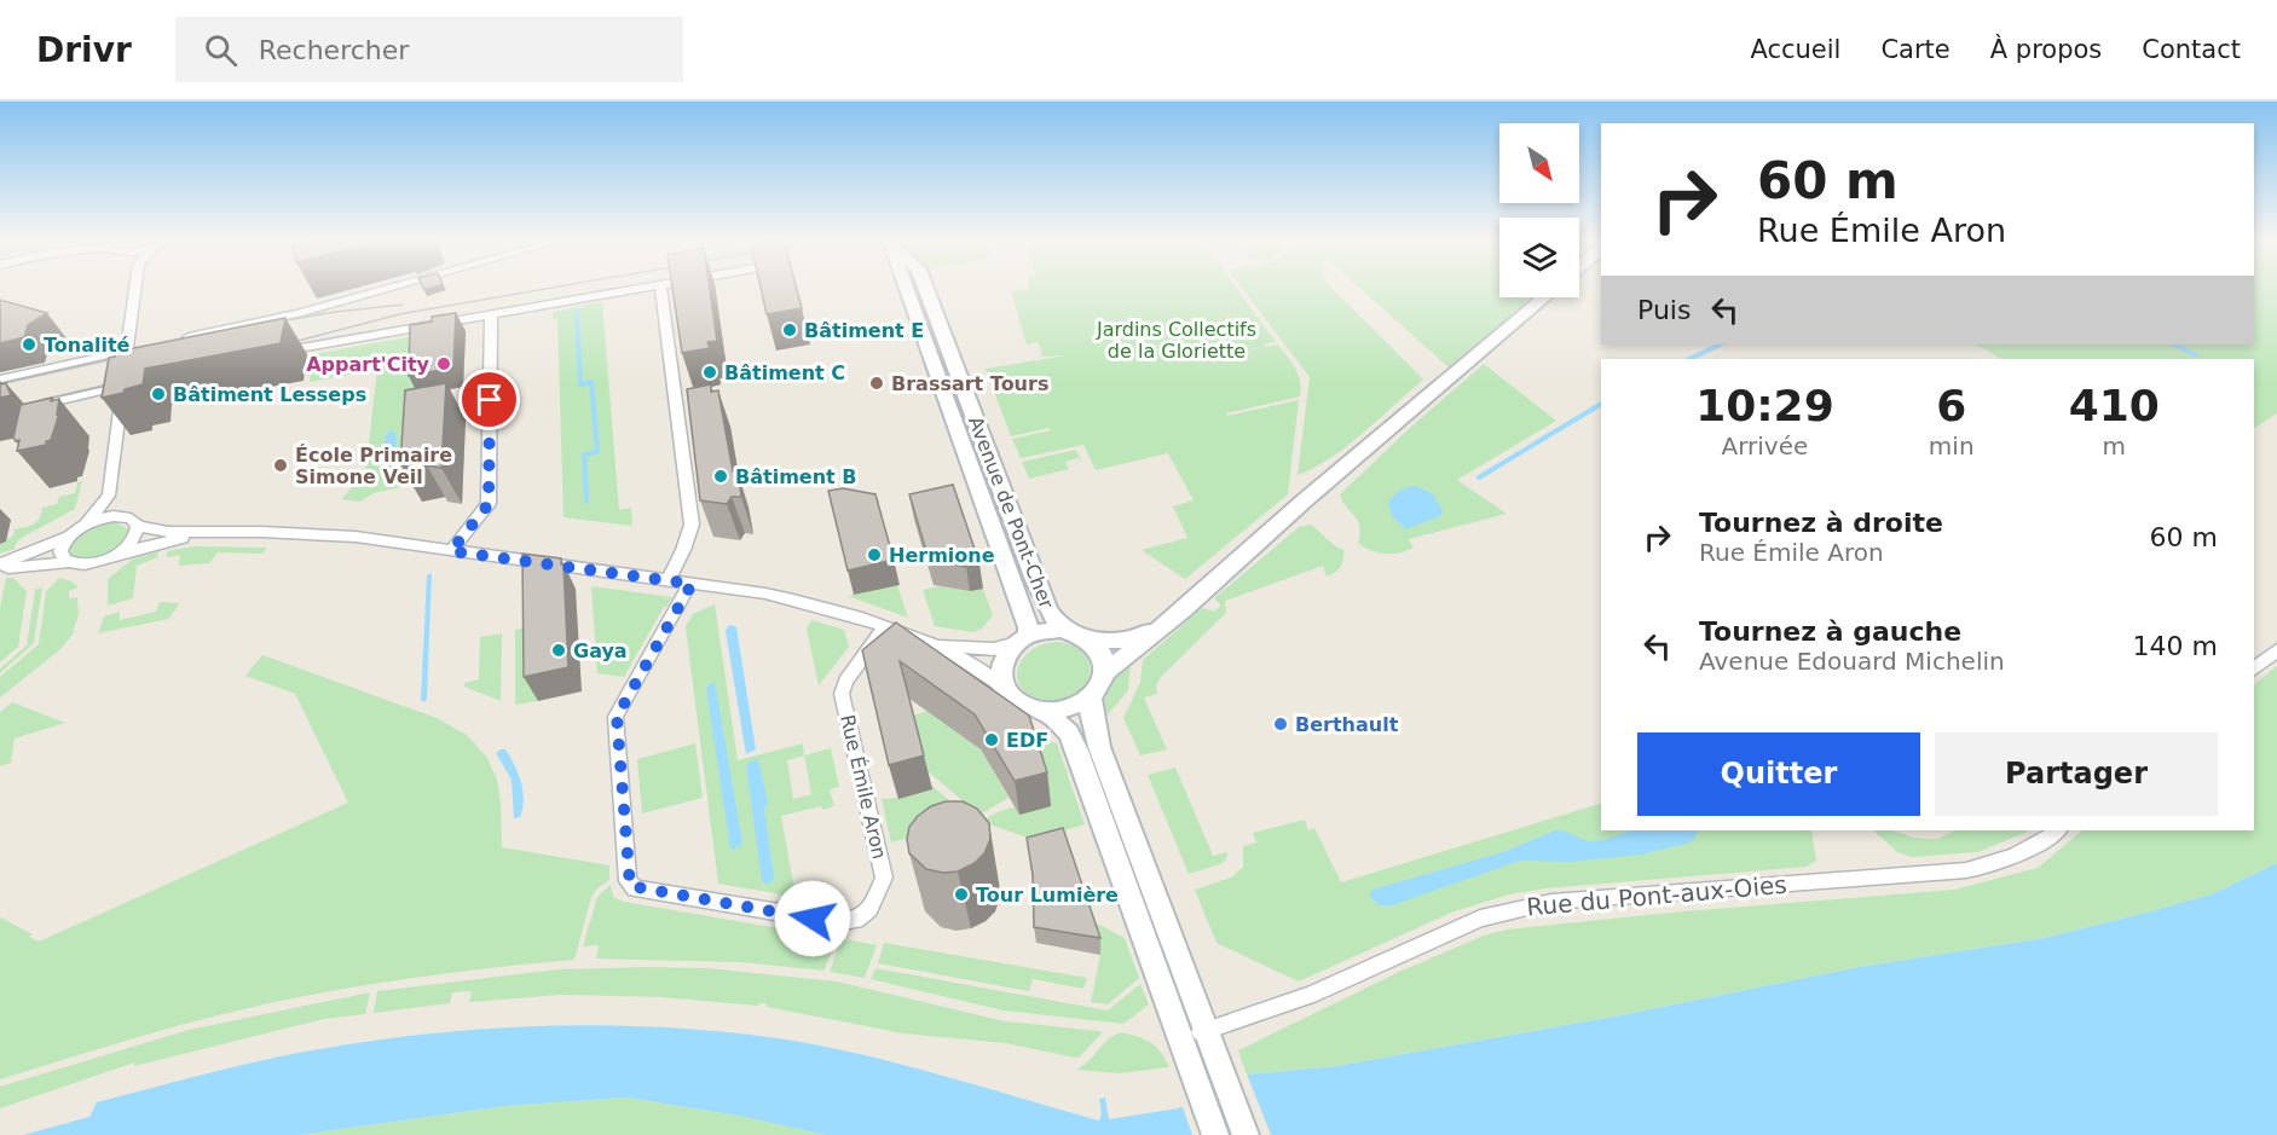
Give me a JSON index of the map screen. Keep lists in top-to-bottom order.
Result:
{
  "streets": {
    "main road": ["Avenue de Pont-Cher"],
    "street": ["Rue Émile Aron", "Rue du Pont-aux-Oies"]
  },
  "parks": ["Jardins Collectifs de la Gloriette"],
  "places": [
    "Bâtiment E",
    "Tonalité",
    "Appart'City",
    "Bâtiment C",
    "Brassart Tours",
    "Bâtiment Lesseps",
    "École Primaire Simone Veil",
    "Bâtiment B",
    "Hermione",
    "Gaya",
    "Berthault",
    "EDF",
    "Tour Lumière"
  ],
  "north": "bottom right",
  "page": {
    "header": "Drivr",
    "search": "Rechercher",
    "nav": [
      "Accueil",
      "Carte",
      "À propos",
      "Contact"
    ],
    "turn": ["60 m", "Rue Émile Aron"],
    "then": "Puis",
    "eta": [
      "10:29",
      "Arrivée",
      "6",
      "min",
      "410",
      "m"
    ],
    "list": [
      {
        "name": "Tournez à droite",
        "note": "Rue Émile Aron",
        "value": "60 m"
      },
      {
        "name": "Tournez à gauche",
        "note": "Avenue Edouard Michelin",
        "value": "140 m"
      }
    ],
    "buttons": ["Quitter", "Partager"]
  }
}
